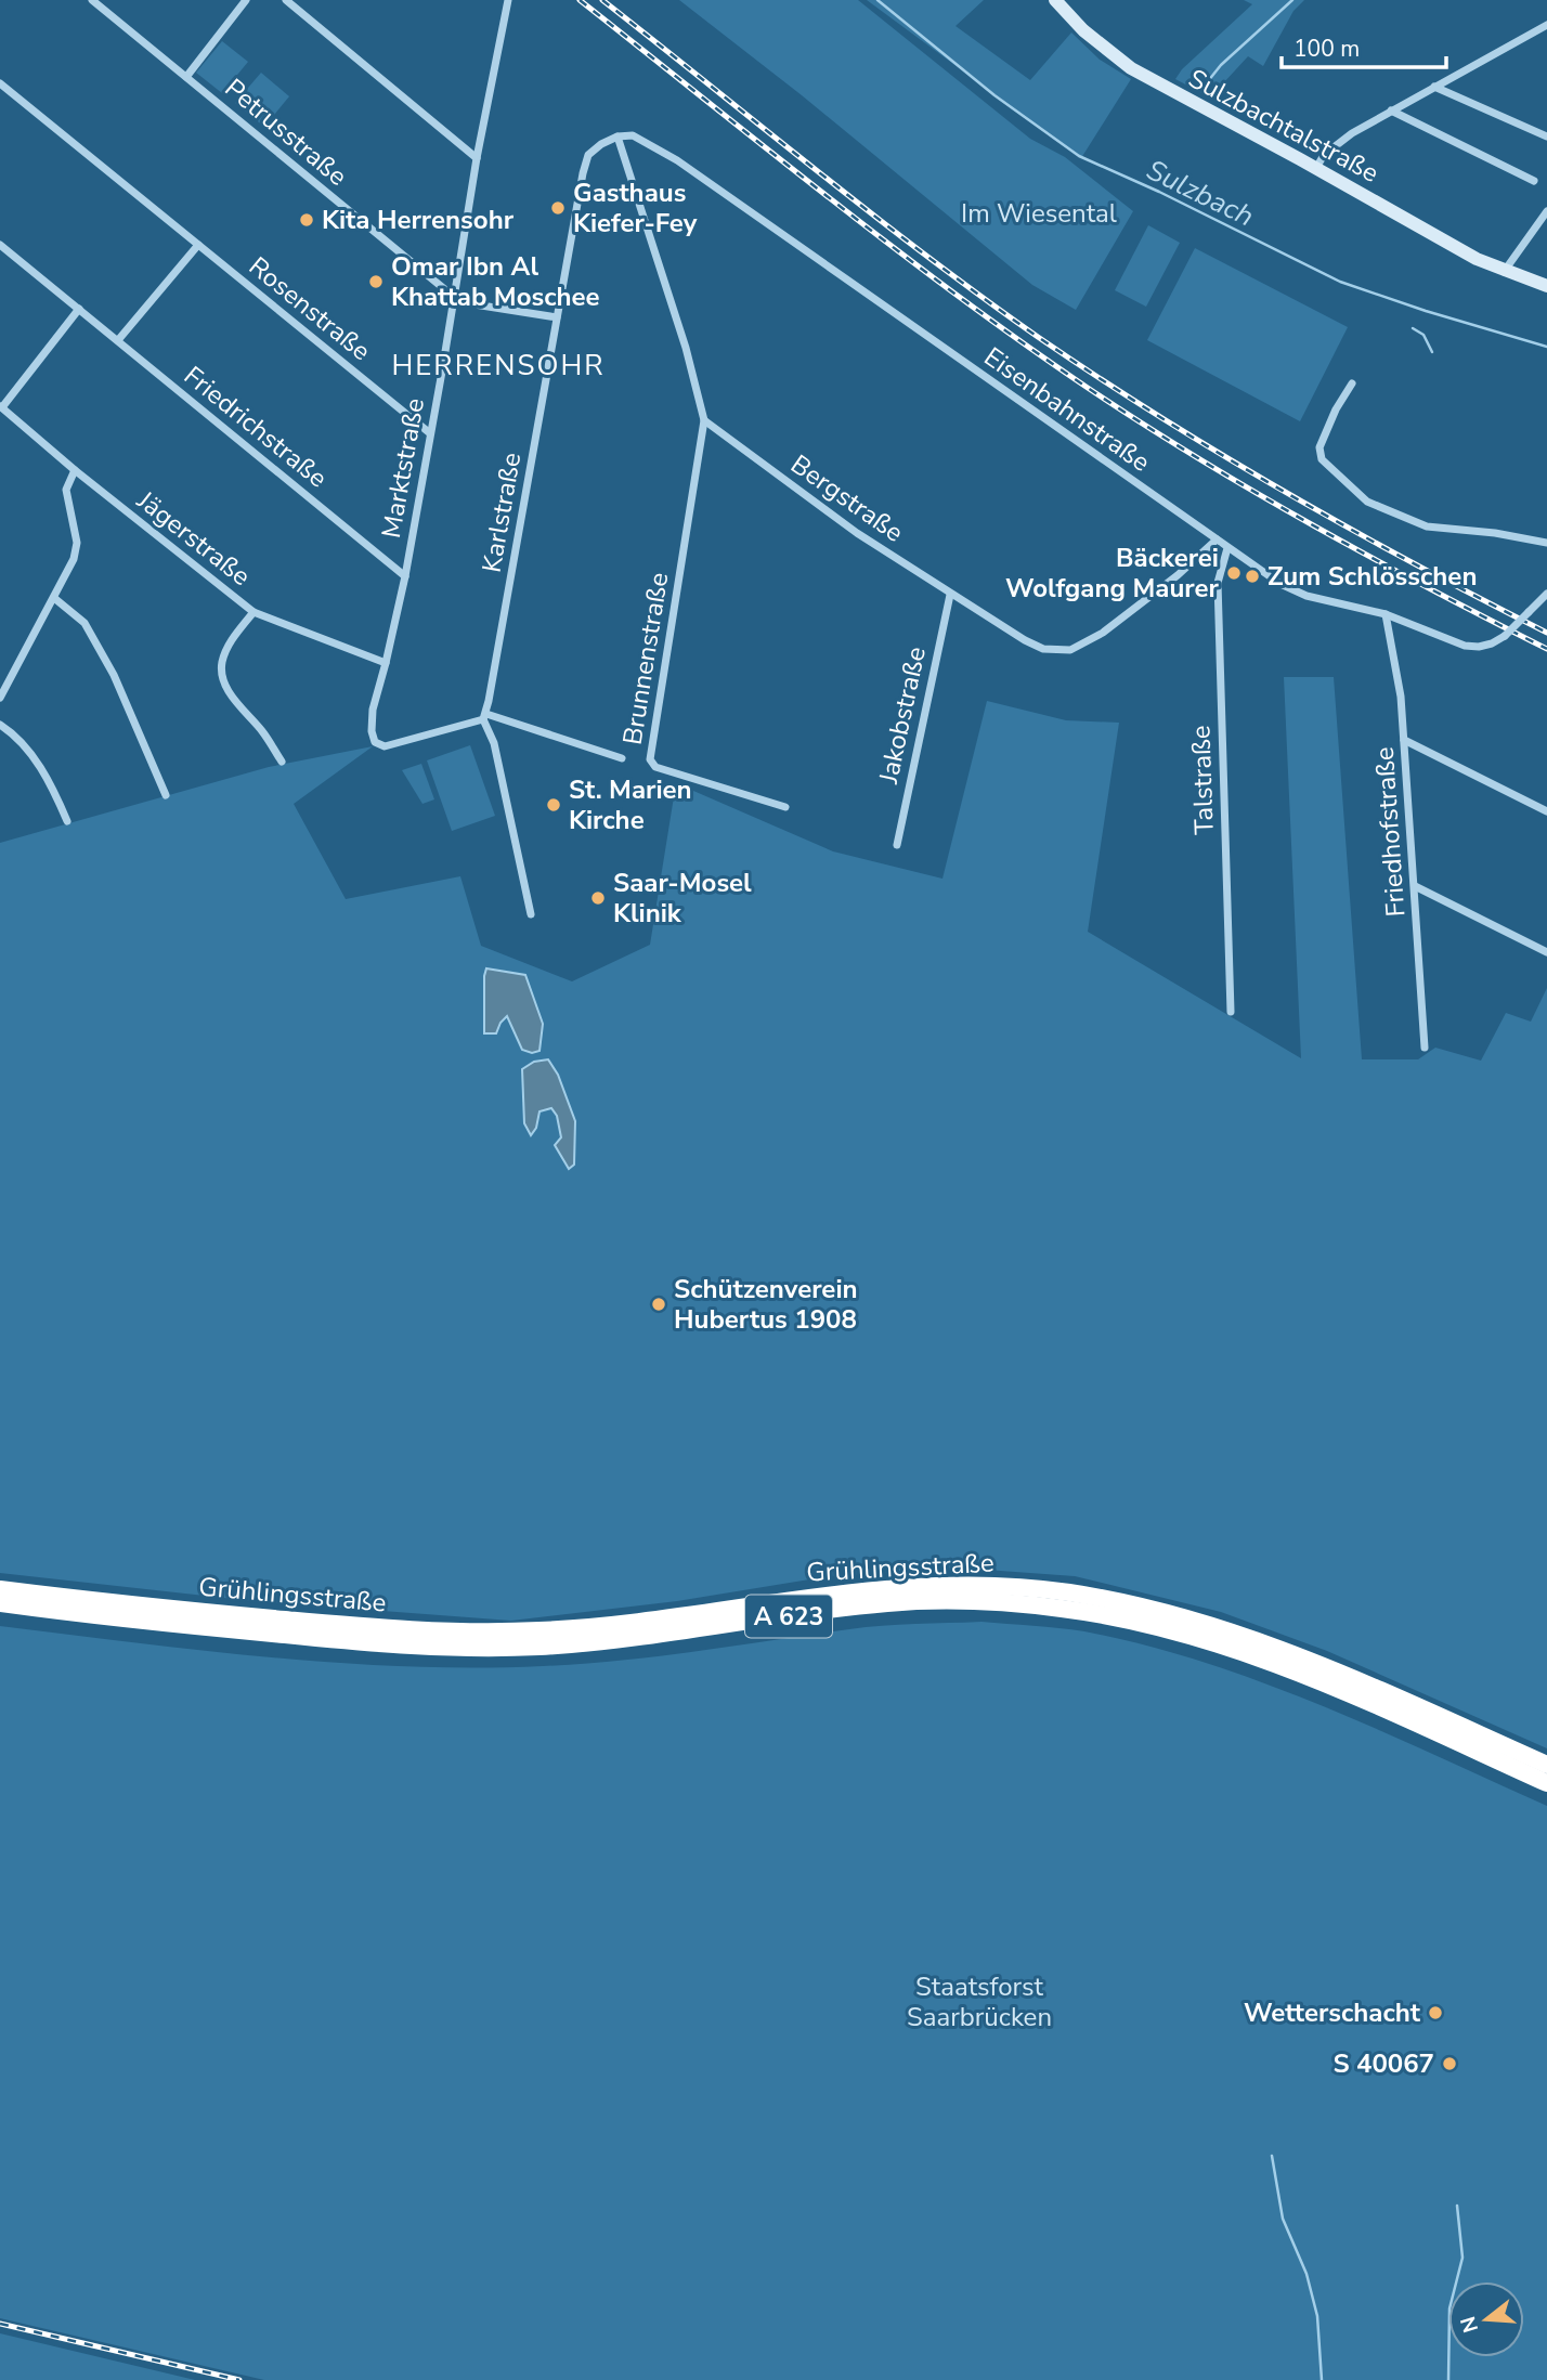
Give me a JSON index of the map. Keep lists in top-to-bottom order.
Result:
{
  "streets": {
    "highway": ["Grühlingsstraße", "A 623"],
    "main road": ["Sulzbachtalstraße"],
    "street": [
      "Petrusstraße",
      "Rosenstraße",
      "Eisenbahnstraße",
      "Friedrichstraße",
      "Marktstraße",
      "Bergstraße",
      "Karlstraße",
      "Jägerstraße",
      "Brunnenstraße",
      "Jakobstraße",
      "Talstraße",
      "Friedhofstraße"
    ]
  },
  "crossings": [
    ["Petrusstraße", "Marktstraße"],
    ["Rosenstraße", "Marktstraße"],
    ["Eisenbahnstraße", "Bergstraße"],
    ["Eisenbahnstraße", "Karlstraße"],
    ["Eisenbahnstraße", "Talstraße"],
    ["Eisenbahnstraße", "Friedhofstraße"],
    ["Friedrichstraße", "Marktstraße"],
    ["Marktstraße", "Karlstraße"],
    ["Marktstraße", "Jägerstraße"],
    ["Bergstraße", "Brunnenstraße"],
    ["Bergstraße", "Jakobstraße"]
  ],
  "districts": ["HERRENSOHR"],
  "water": ["Sulzbach"],
  "parks": ["Im Wiesental", "Staatsforst Saarbrücken"],
  "places": [
    "Gasthaus Kiefer-Fey",
    "Kita Herrensohr",
    "Omar Ibn Al Khattab Moschee",
    "Bäckerei Wolfgang Maurer",
    "Zum Schlösschen",
    "St. Marien Kirche",
    "Saar-Mosel Klinik",
    "Schützenverein Hubertus 1908",
    "Wetterschacht",
    "S 40067"
  ],
  "scale_bar": "100 m",
  "north": "left"
}
